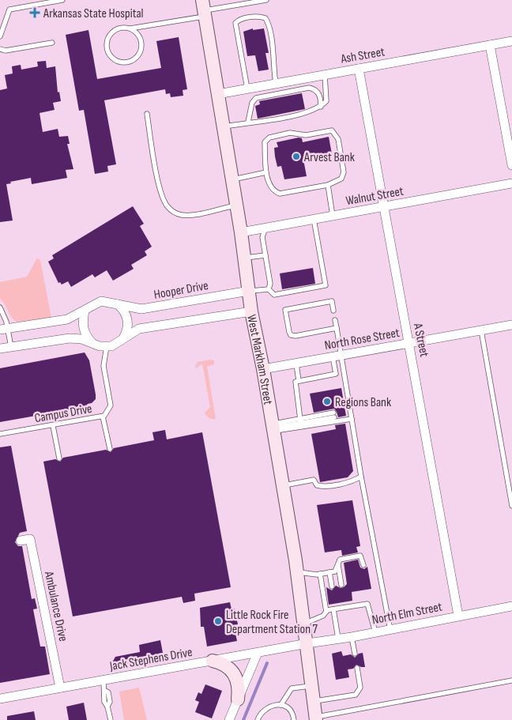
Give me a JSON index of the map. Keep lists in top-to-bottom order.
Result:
{
  "streets": {
    "main road": ["West Markham Street"],
    "street": [
      "Ash Street",
      "Walnut Street",
      "Hooper Drive",
      "North Rose Street",
      "A Street",
      "Ambulance Drive",
      "North Elm Street",
      "Jack Stephens Drive"
    ],
    "lane": ["Campus Drive"]
  },
  "crossings": [
    ["Ash Street", "A Street"],
    ["Ash Street", "West Markham Street"],
    ["Walnut Street", "A Street"],
    ["Walnut Street", "West Markham Street"],
    ["Hooper Drive", "West Markham Street"],
    ["Hooper Drive", "Campus Drive"],
    ["North Rose Street", "A Street"],
    ["North Rose Street", "West Markham Street"],
    ["A Street", "North Elm Street"],
    ["West Markham Street", "North Elm Street"],
    ["West Markham Street", "Jack Stephens Drive"],
    ["Ambulance Drive", "Jack Stephens Drive"],
    ["North Elm Street", "Jack Stephens Drive"]
  ],
  "places": {
    "health": ["Arkansas State Hospital"],
    "other": ["Arvest Bank", "Regions Bank", "Little Rock Fire Department Station 7"]
  }
}
